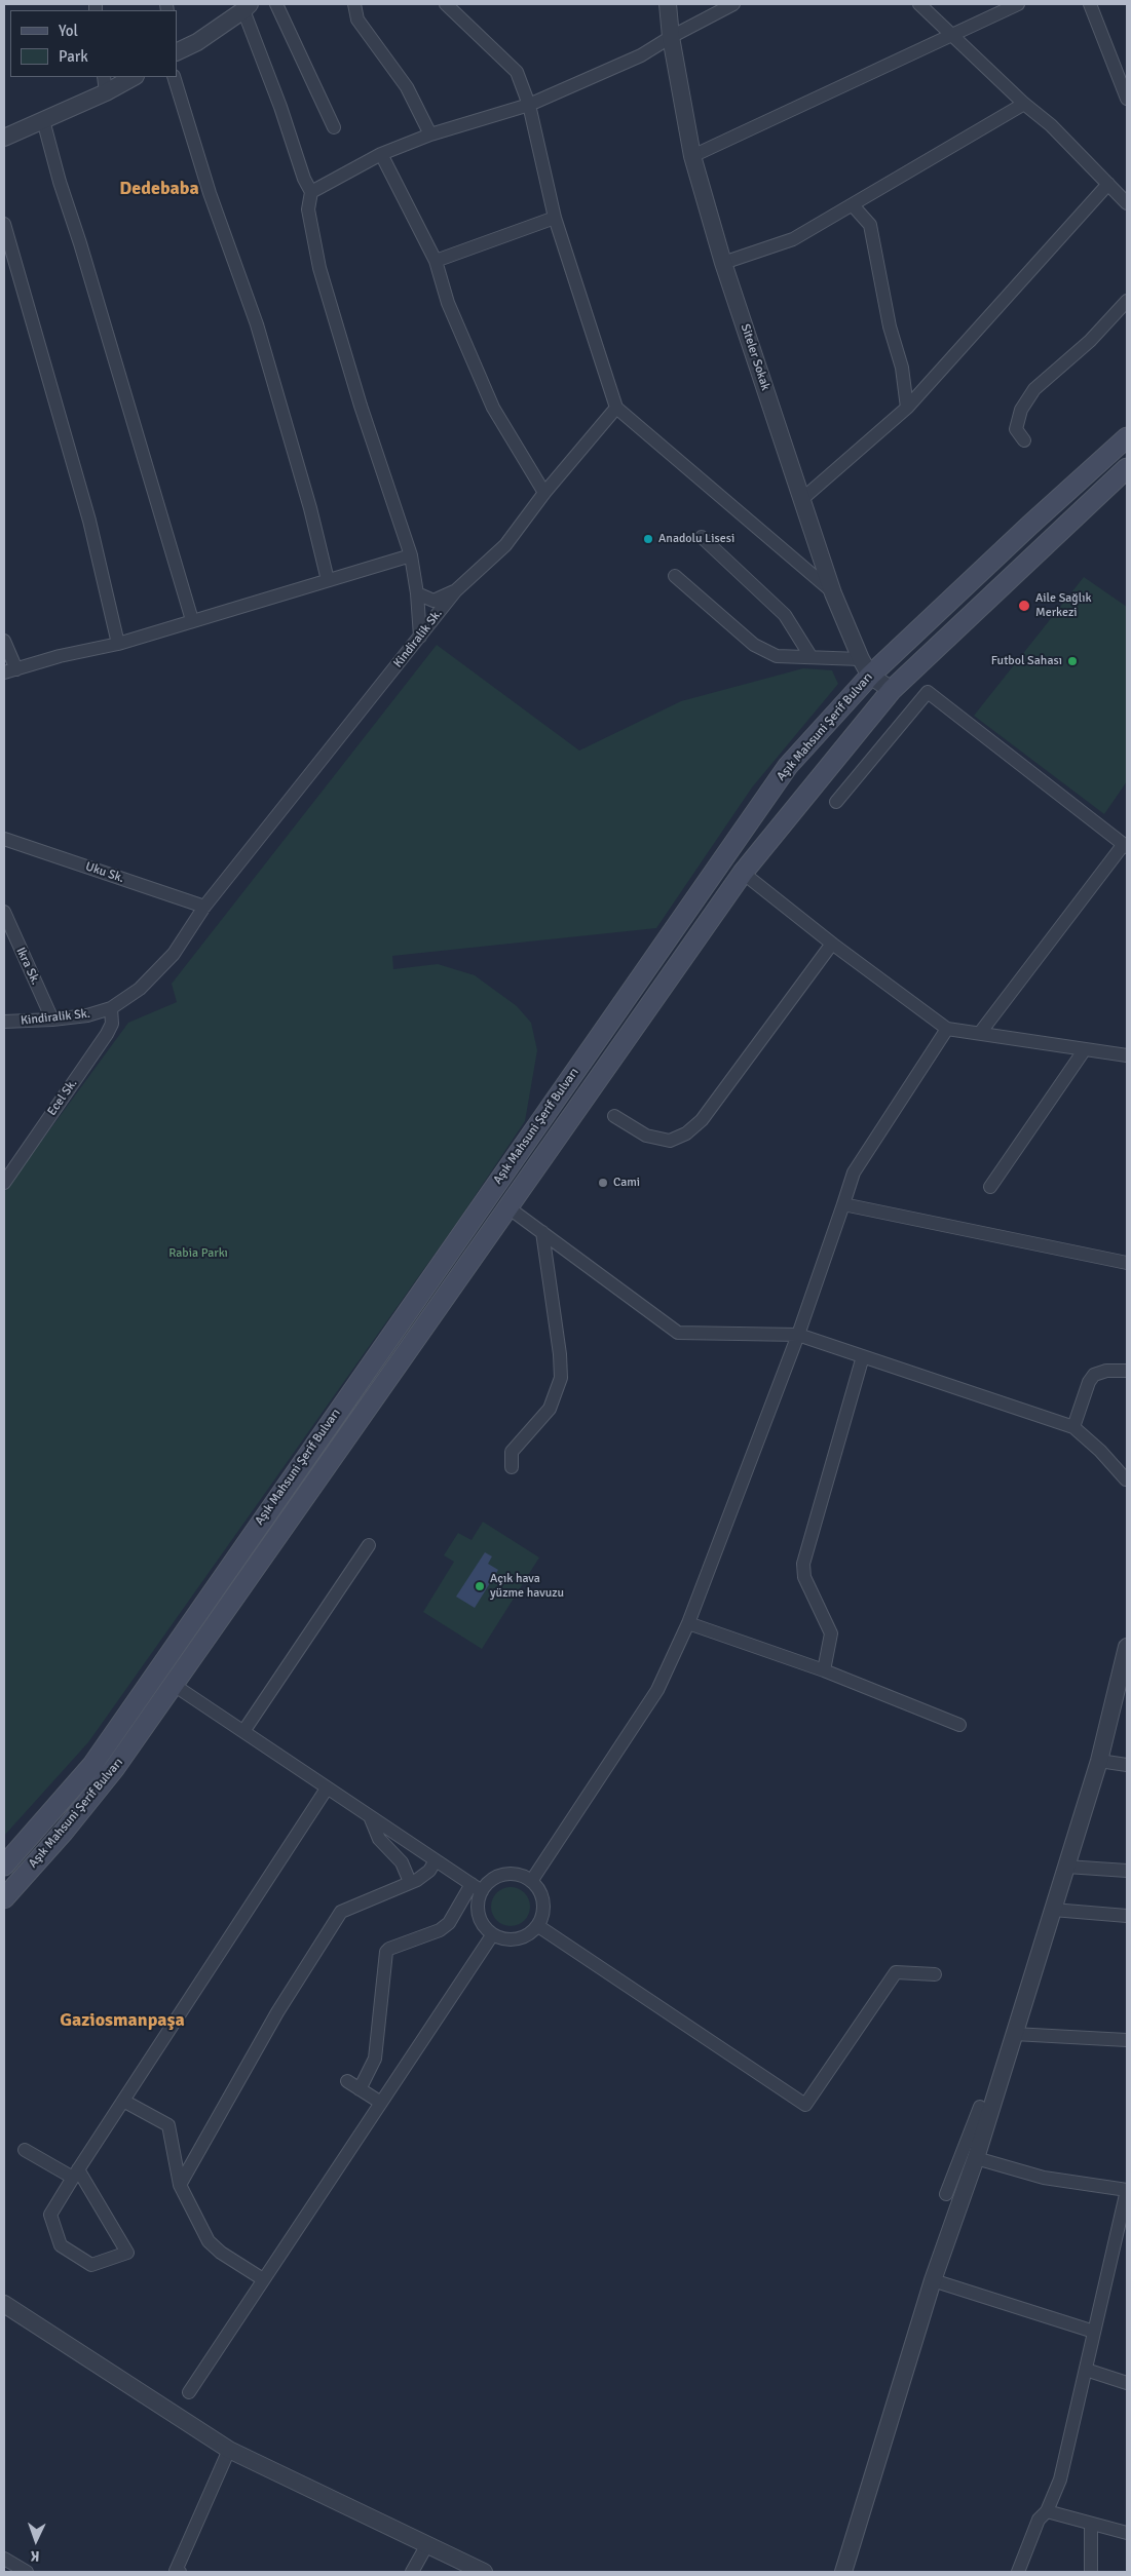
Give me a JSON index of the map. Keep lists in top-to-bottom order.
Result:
{
  "streets": {
    "main road": ["Aşık Mahsuni Şerif Bulvarı"],
    "street": [
      "Siteler Sokak",
      "Kindiralik Sk.",
      "Uku Sk.",
      "Ikra Sk.",
      "Ecel Sk."
    ]
  },
  "crossings": [
    ["Siteler Sokak", "Aşık Mahsuni Şerif Bulvarı"],
    ["Kindiralik Sk.", "Uku Sk."],
    ["Kindiralik Sk.", "Ikra Sk."],
    ["Kindiralik Sk.", "Ecel Sk."]
  ],
  "districts": ["Dedebaba", "Gaziosmanpaşa"],
  "parks": ["Rabia Parkı"],
  "places": [
    "Anadolu Lisesi",
    "Aile Sağlık Merkezi",
    "Futbol Sahası",
    "Cami",
    "Açık hava yüzme havuzu"
  ],
  "legend": ["Yol", "Park"],
  "north": "bottom"
}
